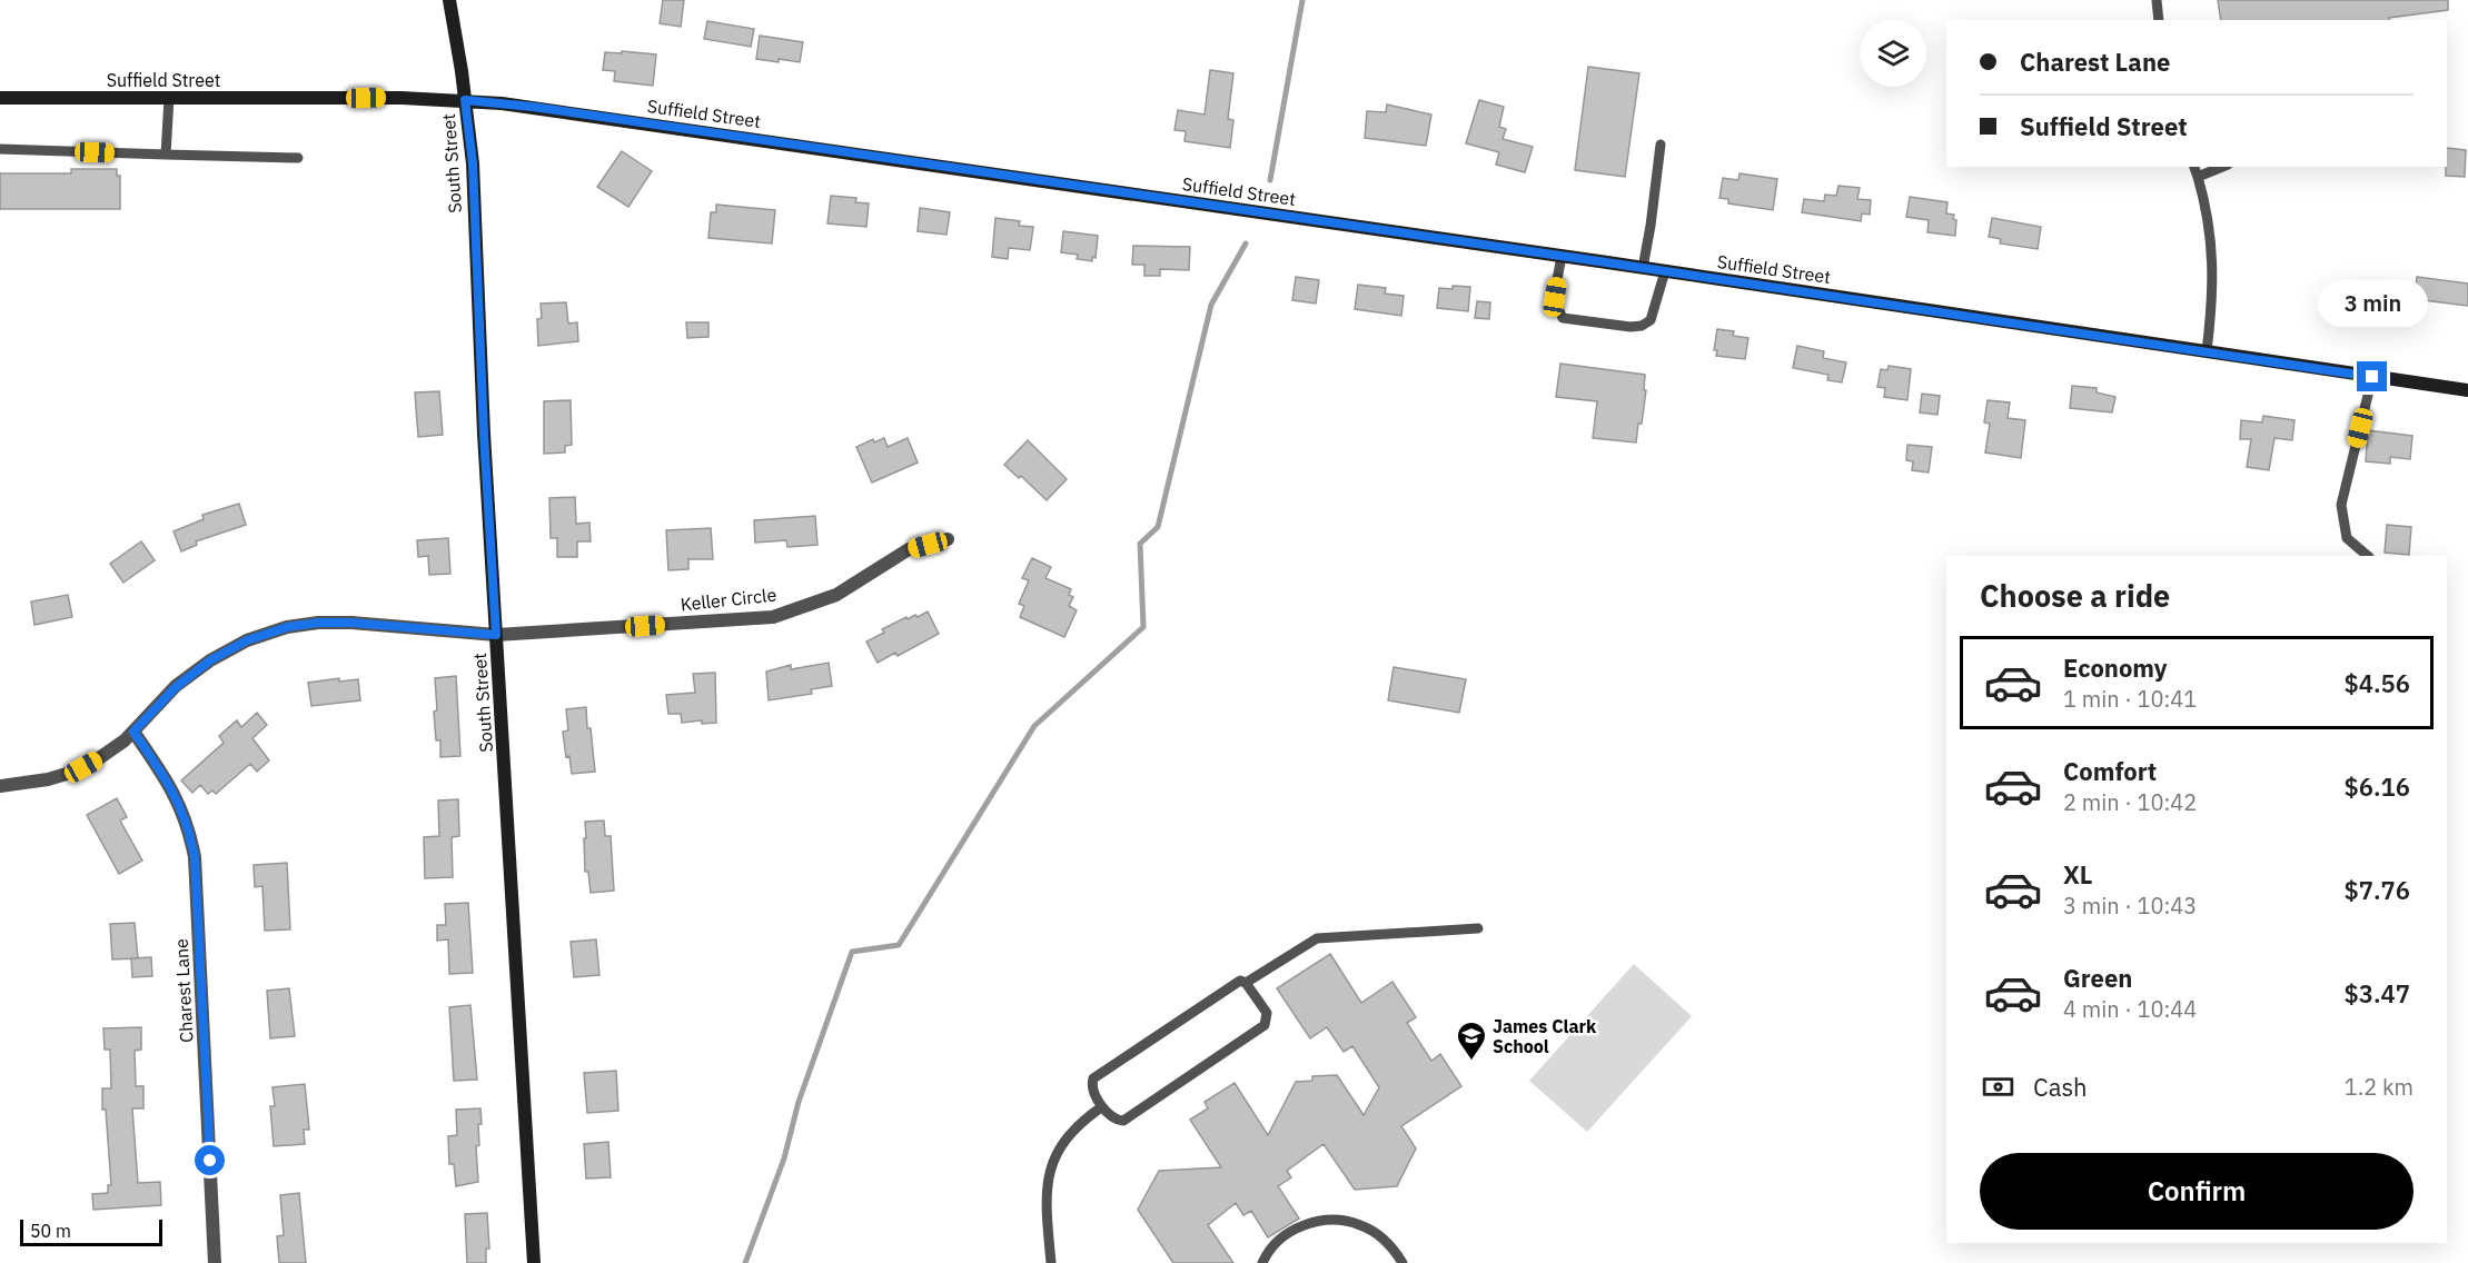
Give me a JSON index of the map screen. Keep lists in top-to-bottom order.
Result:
{
  "streets": {
    "main road": ["Suffield Street", "South Street"],
    "street": ["Keller Circle", "Charest Lane"]
  },
  "crossings": [
    ["Suffield Street", "South Street"],
    ["South Street", "Keller Circle"],
    ["Keller Circle", "Charest Lane"]
  ],
  "places": {
    "school or university": ["James Clark School"]
  },
  "scale_bar": "50 m",
  "page": {
    "banner": ["Charest Lane", "Suffield Street"],
    "bubble": "3 min",
    "heading": "Choose a ride",
    "list": [
      {
        "name": "Economy",
        "note": "1 min · 10:41",
        "value": "$4.56"
      },
      {
        "name": "Comfort",
        "note": "2 min · 10:42",
        "value": "$6.16"
      },
      {
        "name": "XL",
        "note": "3 min · 10:43",
        "value": "$7.76"
      },
      {
        "name": "Green",
        "note": "4 min · 10:44",
        "value": "$3.47"
      }
    ],
    "pay": ["Cash", "1.2 km"],
    "buttons": "Confirm",
    "scale": "50 m"
  }
}
